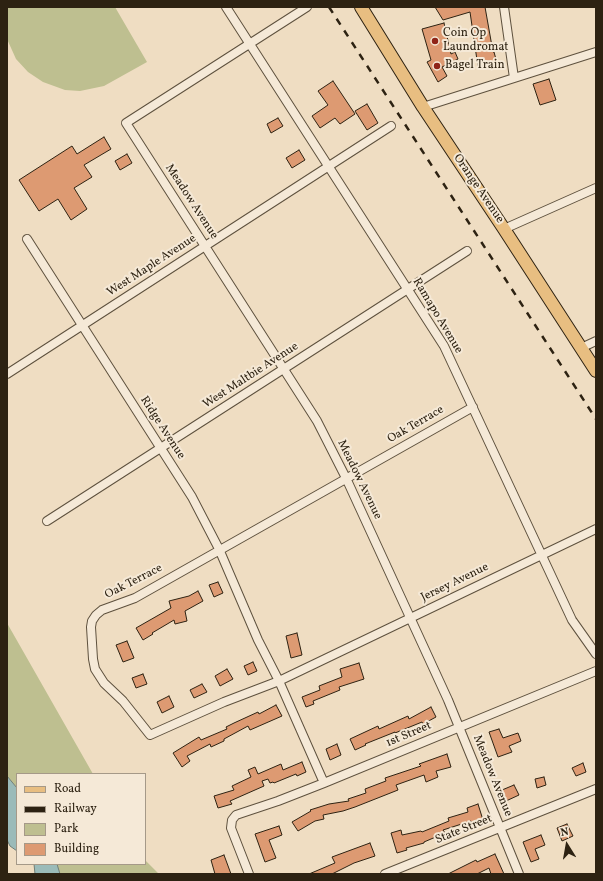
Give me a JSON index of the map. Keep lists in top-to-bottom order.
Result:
{
  "streets": {
    "main road": ["Orange Avenue"],
    "street": [
      "Meadow Avenue",
      "West Maple Avenue",
      "Ramapo Avenue",
      "West Maltbie Avenue",
      "Oak Terrace",
      "Ridge Avenue",
      "Jersey Avenue",
      "1st Street",
      "State Street"
    ]
  },
  "crossings": [
    ["Meadow Avenue", "West Maple Avenue"],
    ["Meadow Avenue", "Ramapo Avenue"],
    ["Meadow Avenue", "West Maltbie Avenue"],
    ["Meadow Avenue", "Oak Terrace"],
    ["Meadow Avenue", "Jersey Avenue"],
    ["Meadow Avenue", "1st Street"],
    ["Meadow Avenue", "State Street"],
    ["West Maple Avenue", "Ramapo Avenue"],
    ["West Maple Avenue", "Ridge Avenue"],
    ["Ramapo Avenue", "West Maltbie Avenue"],
    ["Ramapo Avenue", "Oak Terrace"],
    ["Ramapo Avenue", "Jersey Avenue"],
    ["West Maltbie Avenue", "Ridge Avenue"],
    ["Oak Terrace", "Ridge Avenue"],
    ["Oak Terrace", "Jersey Avenue"],
    ["Ridge Avenue", "1st Street"]
  ],
  "places": ["Coin Op Laundromat", "Bagel Train"],
  "legend": [
    "Road",
    "Railway",
    "Park",
    "Building"
  ],
  "north": "top"
}
